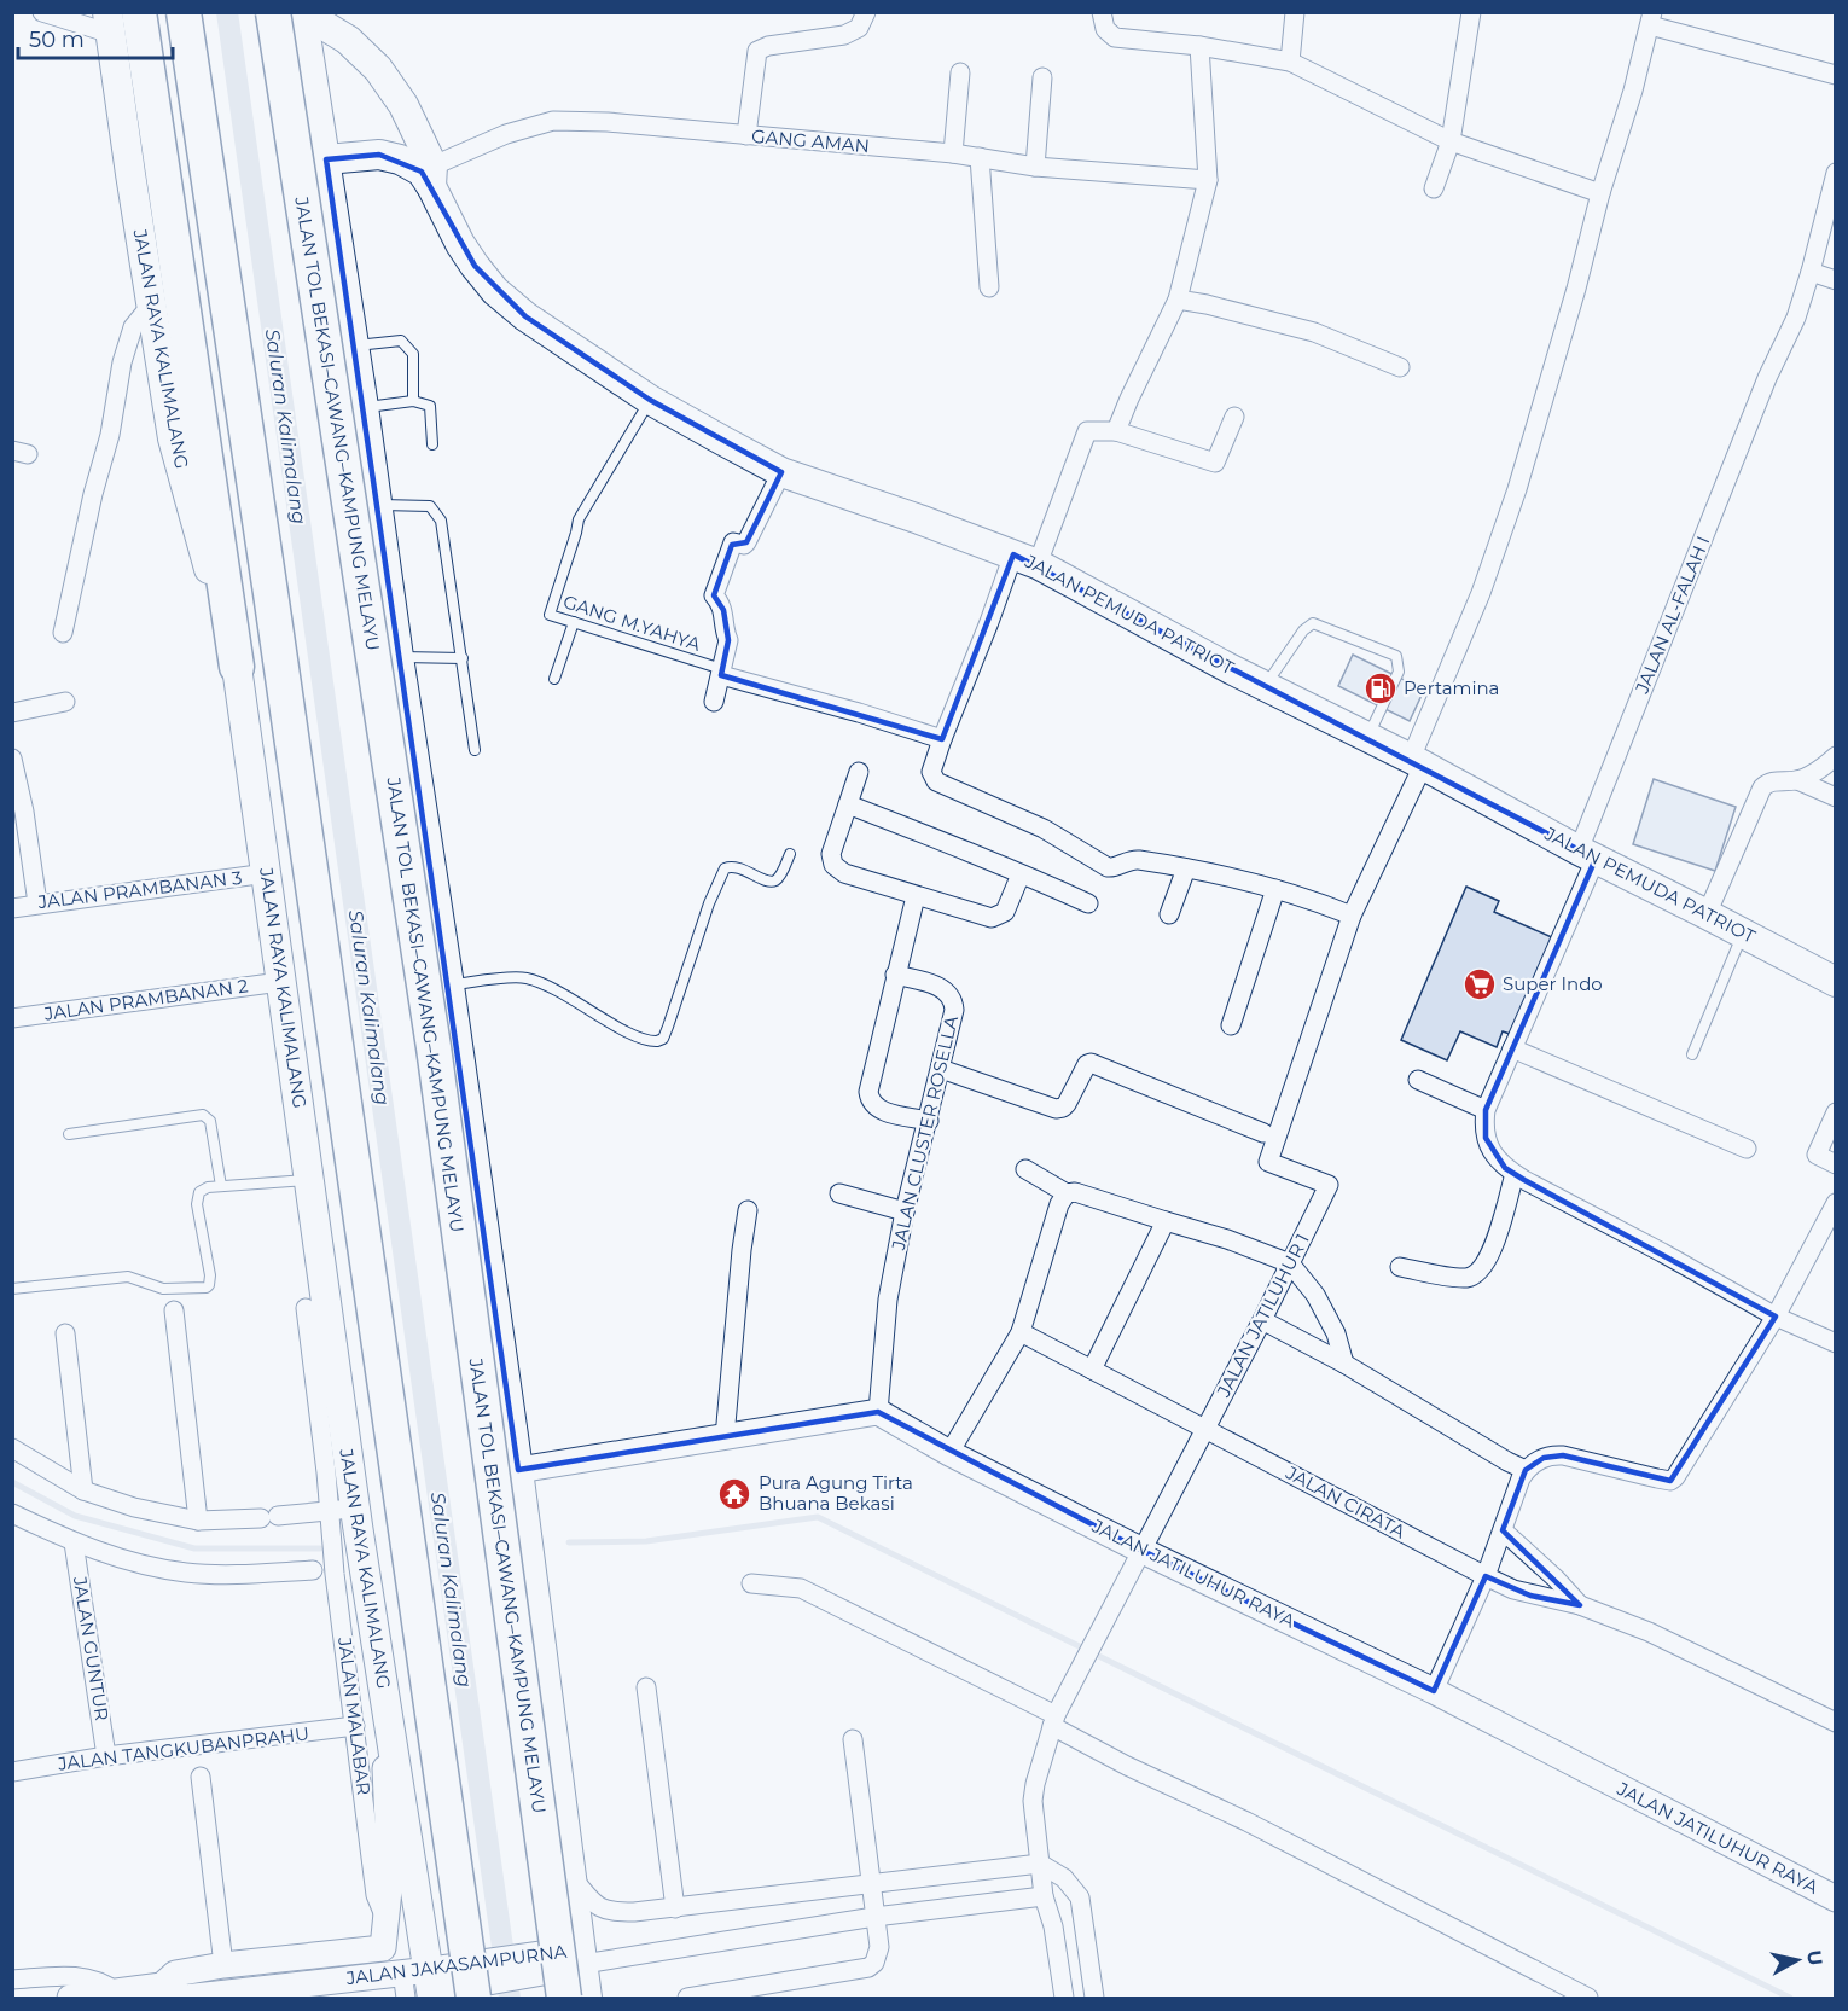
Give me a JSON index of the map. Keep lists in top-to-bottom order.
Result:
{
  "streets": {
    "highway": ["JALAN TOL BEKASI–CAWANG–KAMPUNG MELAYU"],
    "main road": ["JALAN RAYA KALIMALANG", "JALAN PEMUDA PATRIOT"],
    "street": [
      "GANG AMAN",
      "JALAN AL-FALAH I",
      "JALAN PRAMBANAN 3",
      "JALAN PRAMBANAN 2",
      "JALAN CLUSTER ROSELLA",
      "JALAN JATILUHUR 1",
      "JALAN CIRATA",
      "JALAN JATILUHUR RAYA",
      "JALAN GUNTUR",
      "JALAN MALABAR",
      "JALAN TANGKUBANPRAHU",
      "JALAN JAKASAMPURNA"
    ],
    "lane": ["GANG M.YAHYA"]
  },
  "crossings": [
    ["GANG AMAN", "JALAN PEMUDA PATRIOT"],
    ["JALAN RAYA KALIMALANG", "JALAN PRAMBANAN 3"],
    ["JALAN RAYA KALIMALANG", "JALAN PRAMBANAN 2"],
    ["JALAN RAYA KALIMALANG", "JALAN MALABAR"],
    ["JALAN RAYA KALIMALANG", "JALAN JAKASAMPURNA"],
    ["JALAN PEMUDA PATRIOT", "JALAN AL-FALAH I"],
    ["JALAN PEMUDA PATRIOT", "GANG M.YAHYA"],
    ["JALAN PEMUDA PATRIOT", "JALAN JATILUHUR 1"],
    ["JALAN CLUSTER ROSELLA", "JALAN JATILUHUR RAYA"],
    ["JALAN JATILUHUR 1", "JALAN CIRATA"],
    ["JALAN JATILUHUR 1", "JALAN JATILUHUR RAYA"],
    ["JALAN GUNTUR", "JALAN TANGKUBANPRAHU"],
    ["JALAN MALABAR", "JALAN TANGKUBANPRAHU"],
    ["JALAN MALABAR", "JALAN JAKASAMPURNA"]
  ],
  "water": ["Saluran Kalimalang"],
  "places": {
    "fuel station": ["Pertamina"],
    "supermarket": ["Super Indo"],
    "temple": ["Pura Agung Tirta Bhuana Bekasi"]
  },
  "scale_bar": "50 m",
  "north": "right"
}
